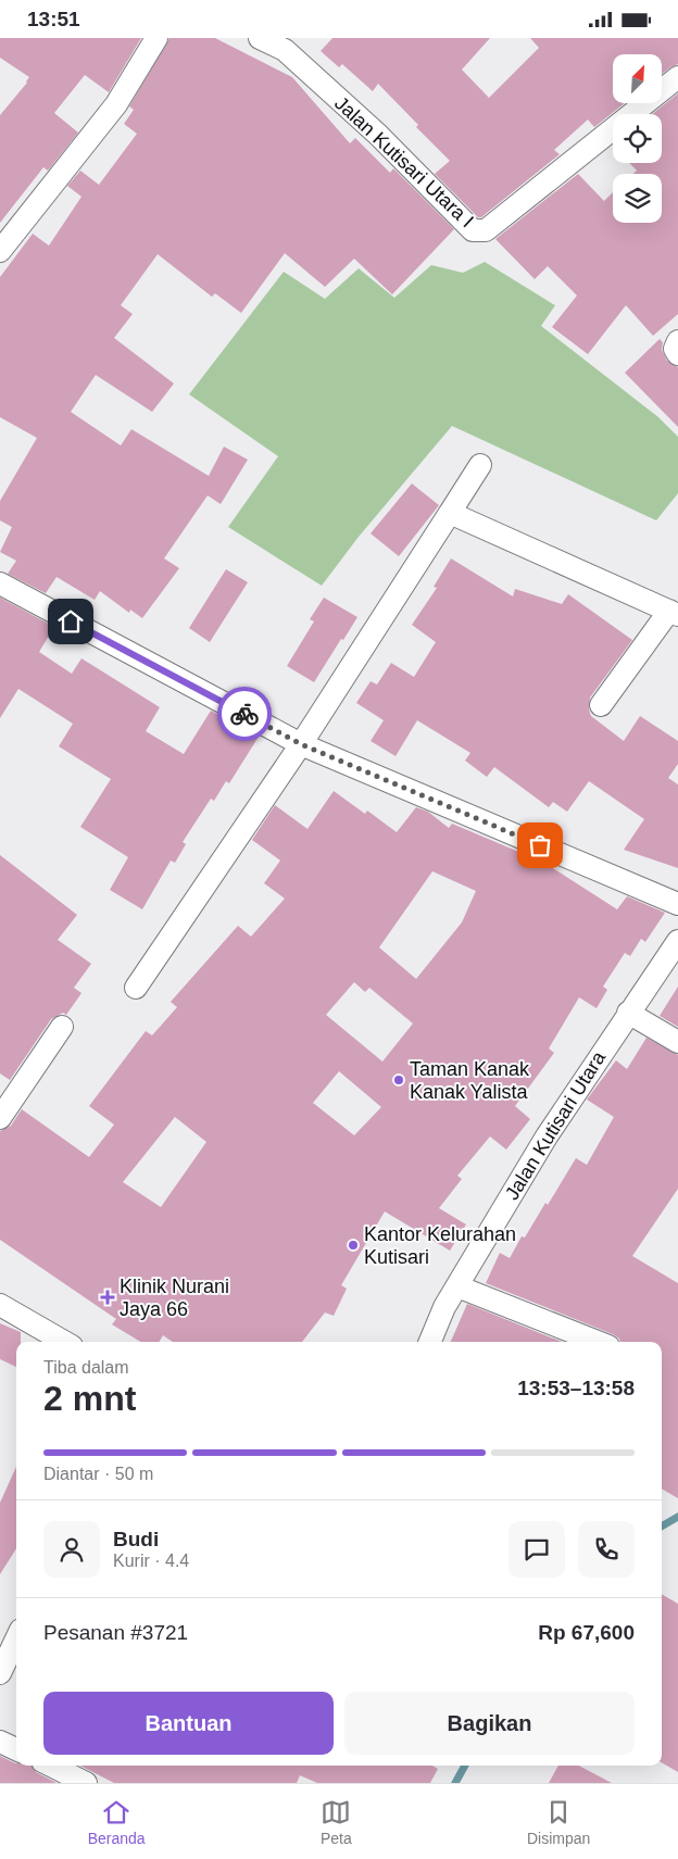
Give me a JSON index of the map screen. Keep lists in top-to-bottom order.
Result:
{
  "streets": {
    "street": ["Jalan Kutisari Utara I", "Jalan Kutisari Utara"]
  },
  "places": {
    "other": ["Taman Kanak Kanak Yalista", "Kantor Kelurahan Kutisari"],
    "health": ["Klinik Nurani Jaya 66"]
  },
  "north": "top right",
  "page": {
    "status": "13:51",
    "heading": ["2 mnt", "Tiba dalam", "13:53–13:58"],
    "panel": [
      "Budi",
      "Kurir · 4.4",
      "Pesanan #3721",
      "Rp 67,600"
    ],
    "bar": "Diantar · 50 m",
    "buttons": ["Bantuan", "Bagikan"],
    "tabs": ["Beranda", "Peta", "Disimpan"]
  }
}
